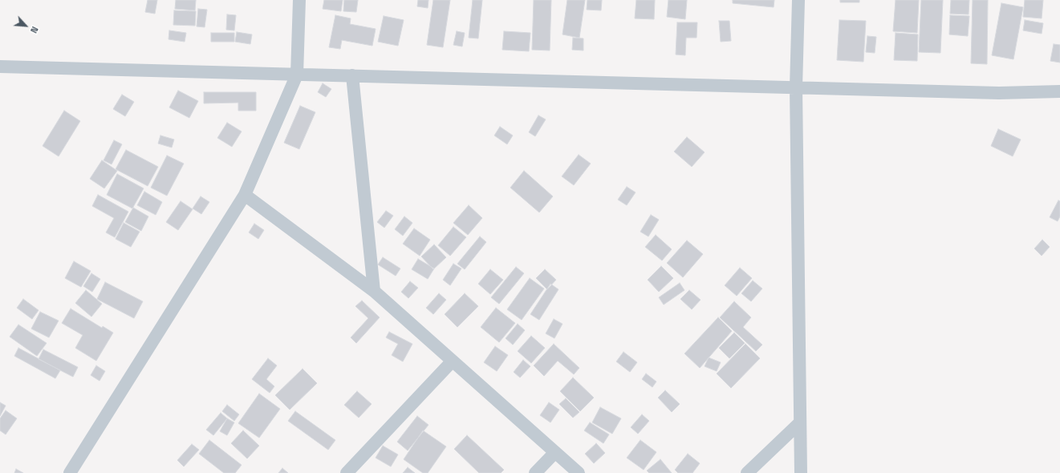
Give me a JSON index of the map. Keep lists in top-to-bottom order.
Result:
{
  "north": "bottom right"
}
